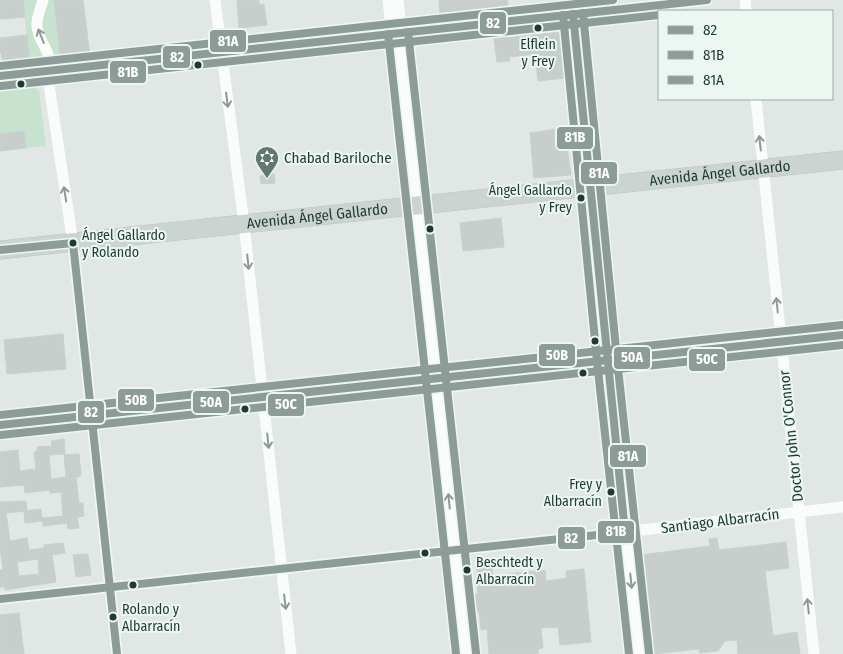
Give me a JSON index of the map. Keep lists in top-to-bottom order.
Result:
{
  "streets": {
    "main road": ["Avenida Ángel Gallardo"],
    "street": ["Doctor John O'Connor", "Santiago Albarracín"]
  },
  "crossings": [
    ["Avenida Ángel Gallardo", "Doctor John O'Connor"],
    ["Doctor John O'Connor", "Santiago Albarracín"]
  ],
  "one_way": ["Doctor John O'Connor"],
  "places": {
    "other": [
      "Elflein y Frey",
      "Ángel Gallardo y Frey",
      "Ángel Gallardo y Rolando",
      "Frey y Albarracín",
      "Beschtedt y Albarracín",
      "Rolando y Albarracín"
    ],
    "synagogue": ["Chabad Bariloche"]
  },
  "lines": [
    "transit line 82",
    "transit line 81A",
    "transit line 81B",
    "transit line 50B",
    "transit line 50A",
    "transit line 50C"
  ],
  "legend": ["82", "81B", "81A"]
}
